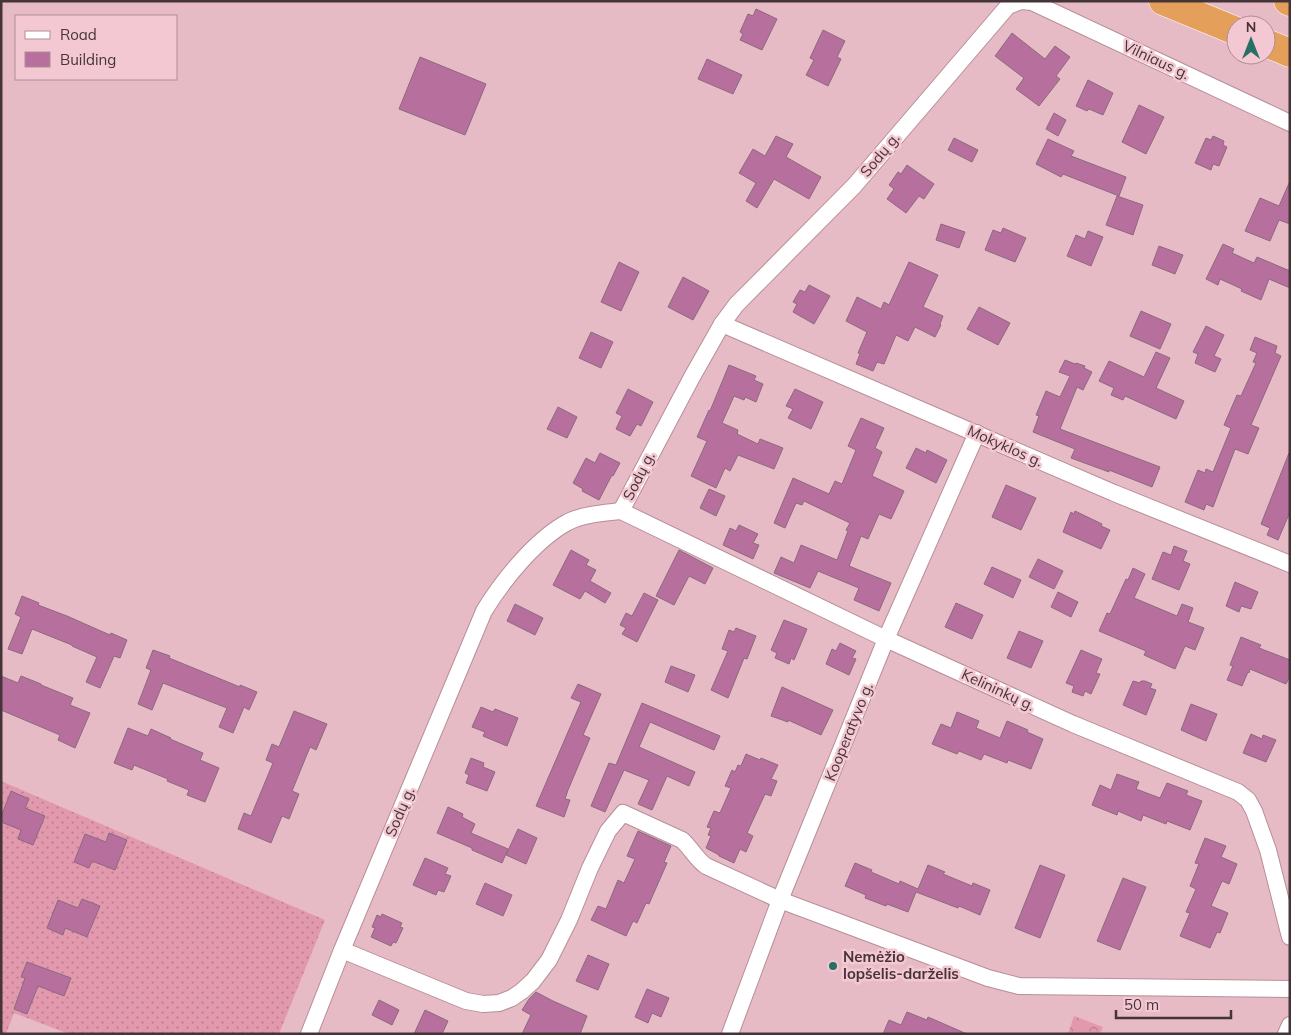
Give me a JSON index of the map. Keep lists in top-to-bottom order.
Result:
{
  "streets": {
    "street": [
      "Vilniaus g.",
      "Sodų g.",
      "Mokyklos g.",
      "Kelininkų g.",
      "Kooperatyvo g."
    ]
  },
  "crossings": [
    ["Vilniaus g.", "Sodų g."],
    ["Sodų g.", "Mokyklos g."],
    ["Sodų g.", "Kelininkų g."],
    ["Mokyklos g.", "Kooperatyvo g."],
    ["Kelininkų g.", "Kooperatyvo g."]
  ],
  "places": ["Nemėžio lopšelis-darželis"],
  "legend": ["Road", "Building"],
  "scale_bar": "50 m",
  "north": "top"
}
